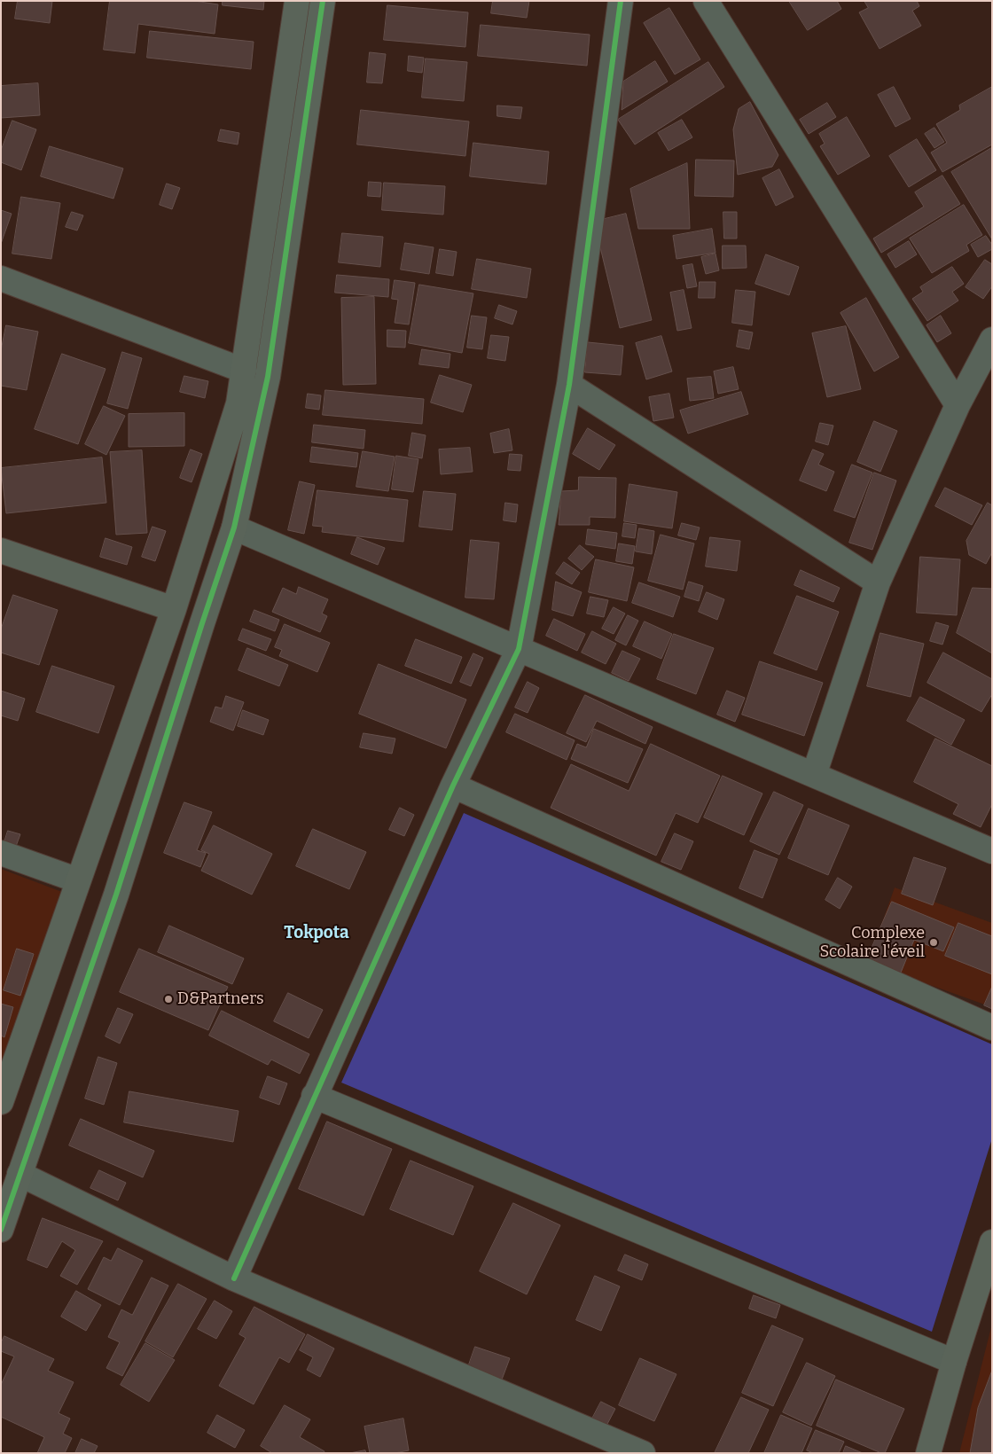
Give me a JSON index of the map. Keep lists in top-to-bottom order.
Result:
{
  "districts": ["Tokpota"],
  "places": ["Complexe Scolaire l'éveil", "D&Partners"]
}
